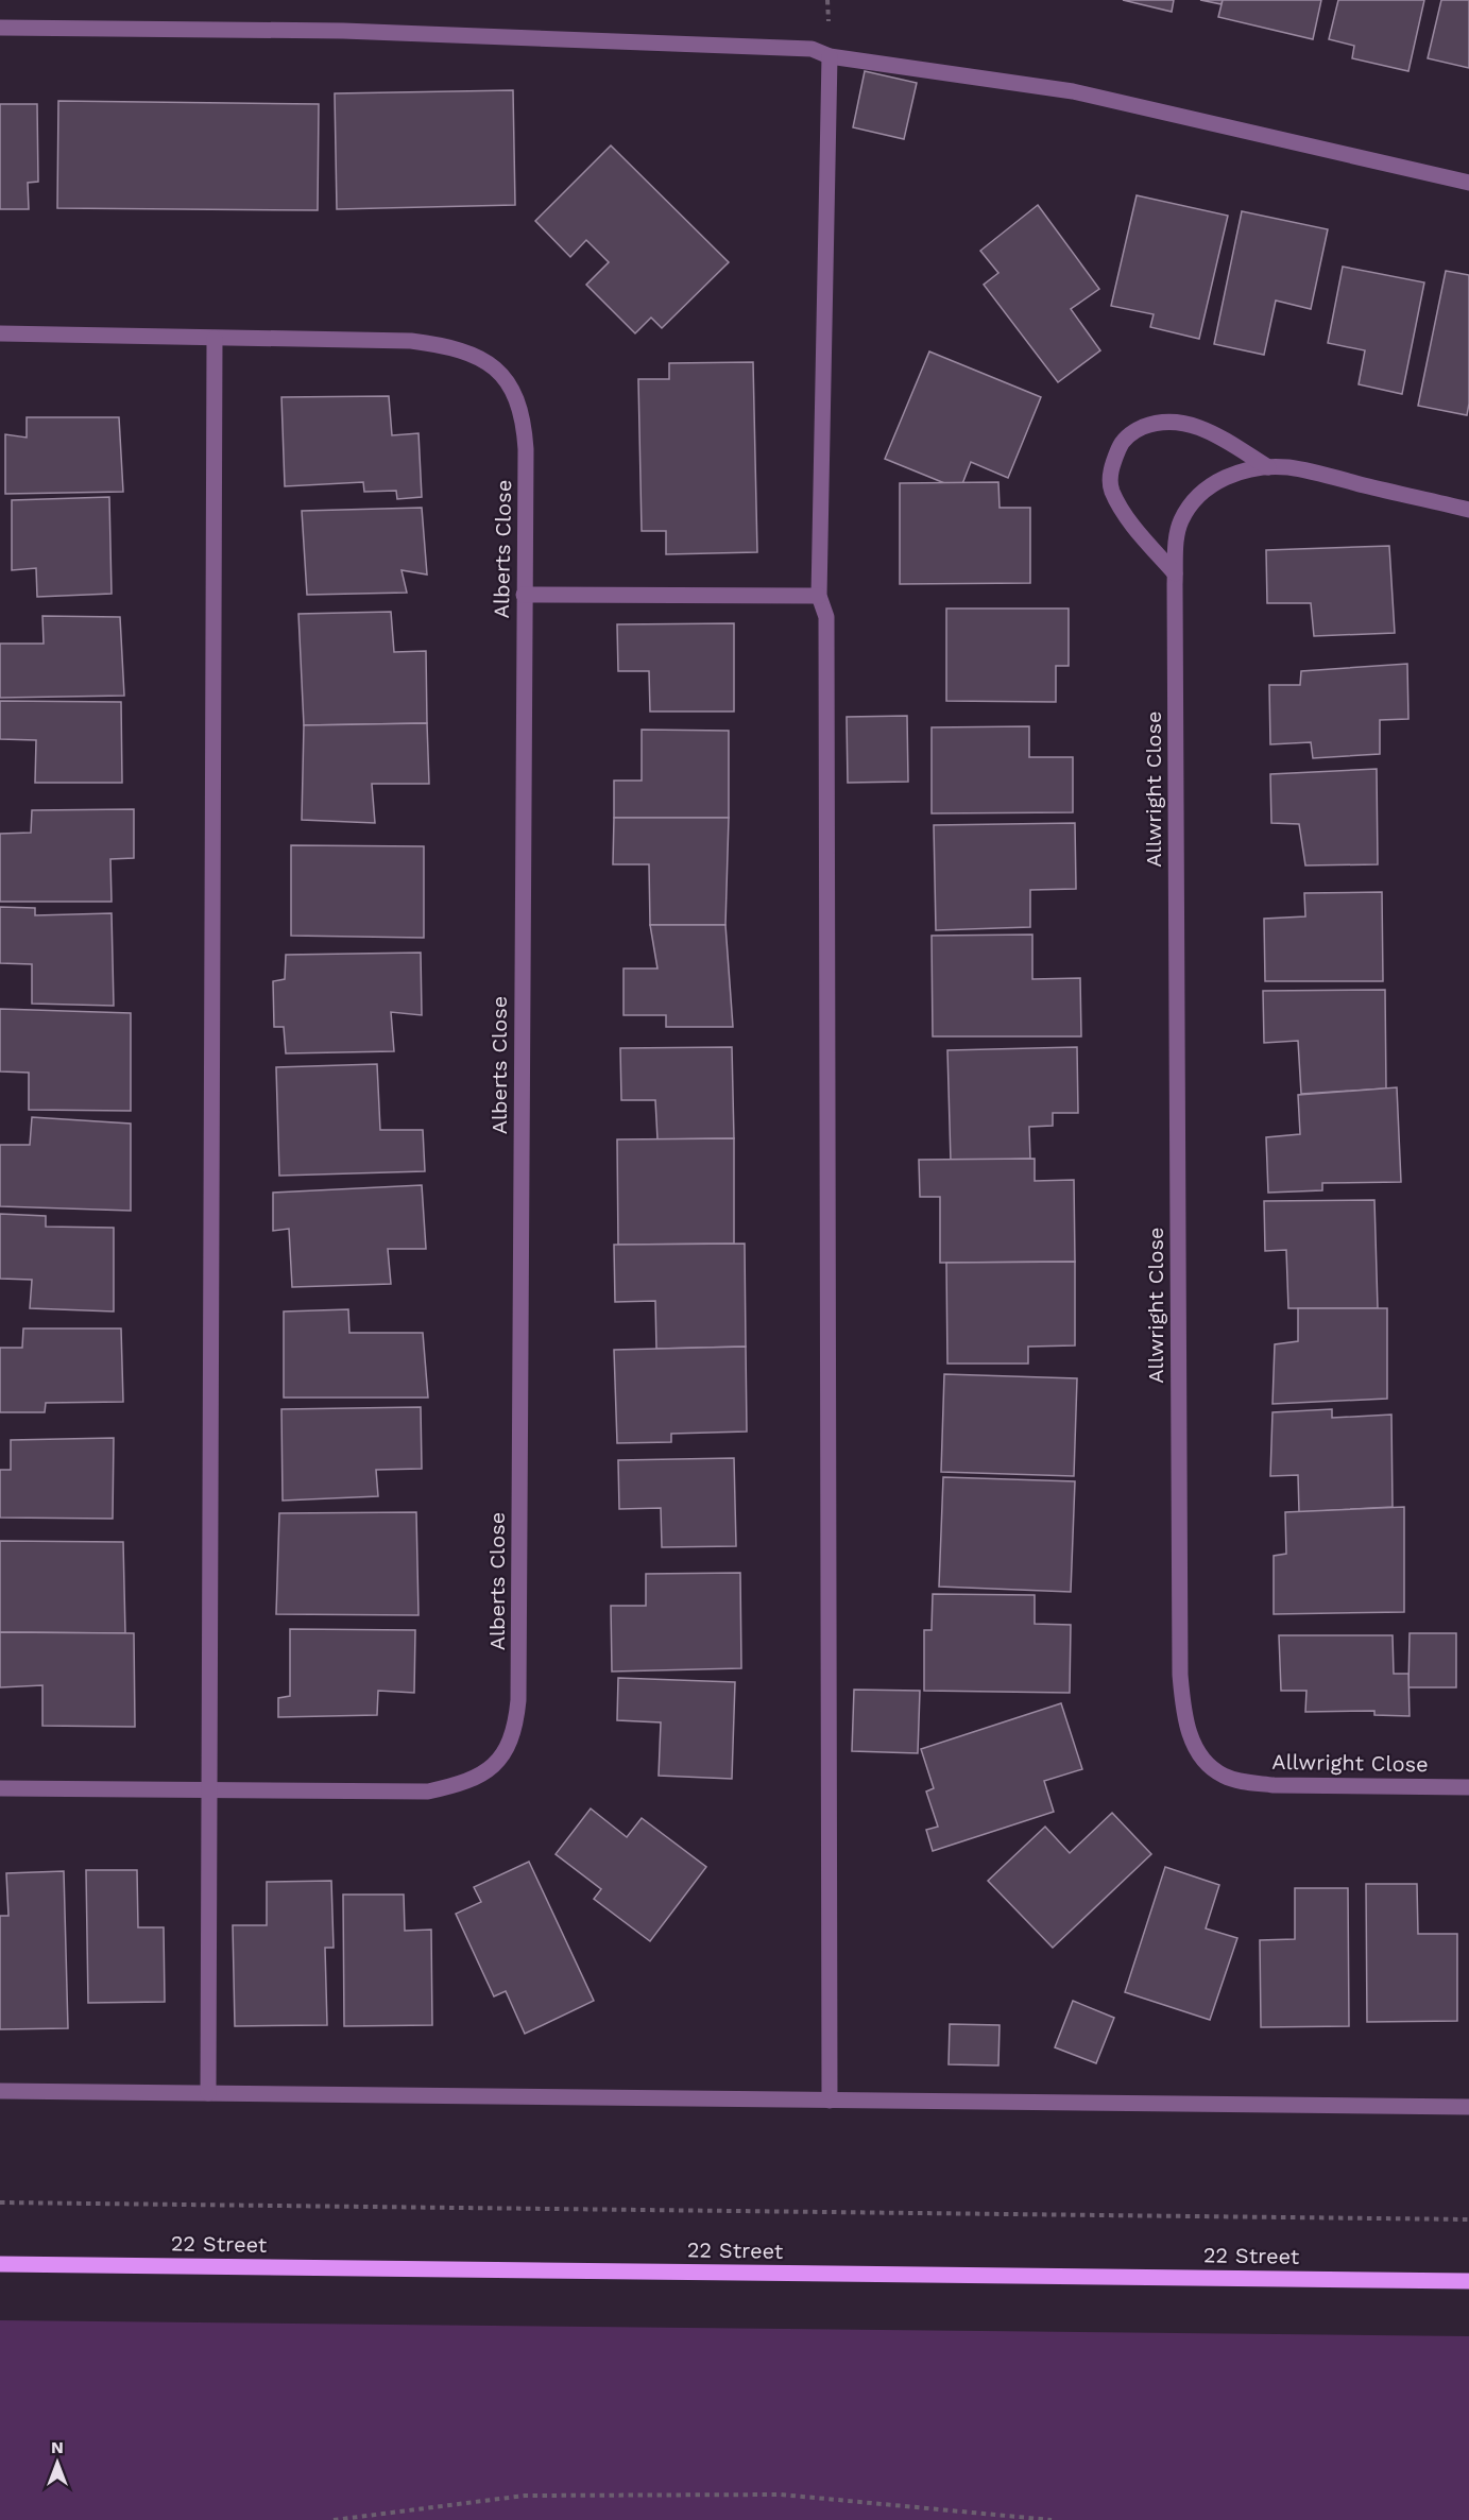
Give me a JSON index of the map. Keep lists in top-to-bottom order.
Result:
{
  "streets": {
    "main road": ["22 Street"],
    "street": ["Alberts Close", "Allwright Close"]
  },
  "north": "top"
}
